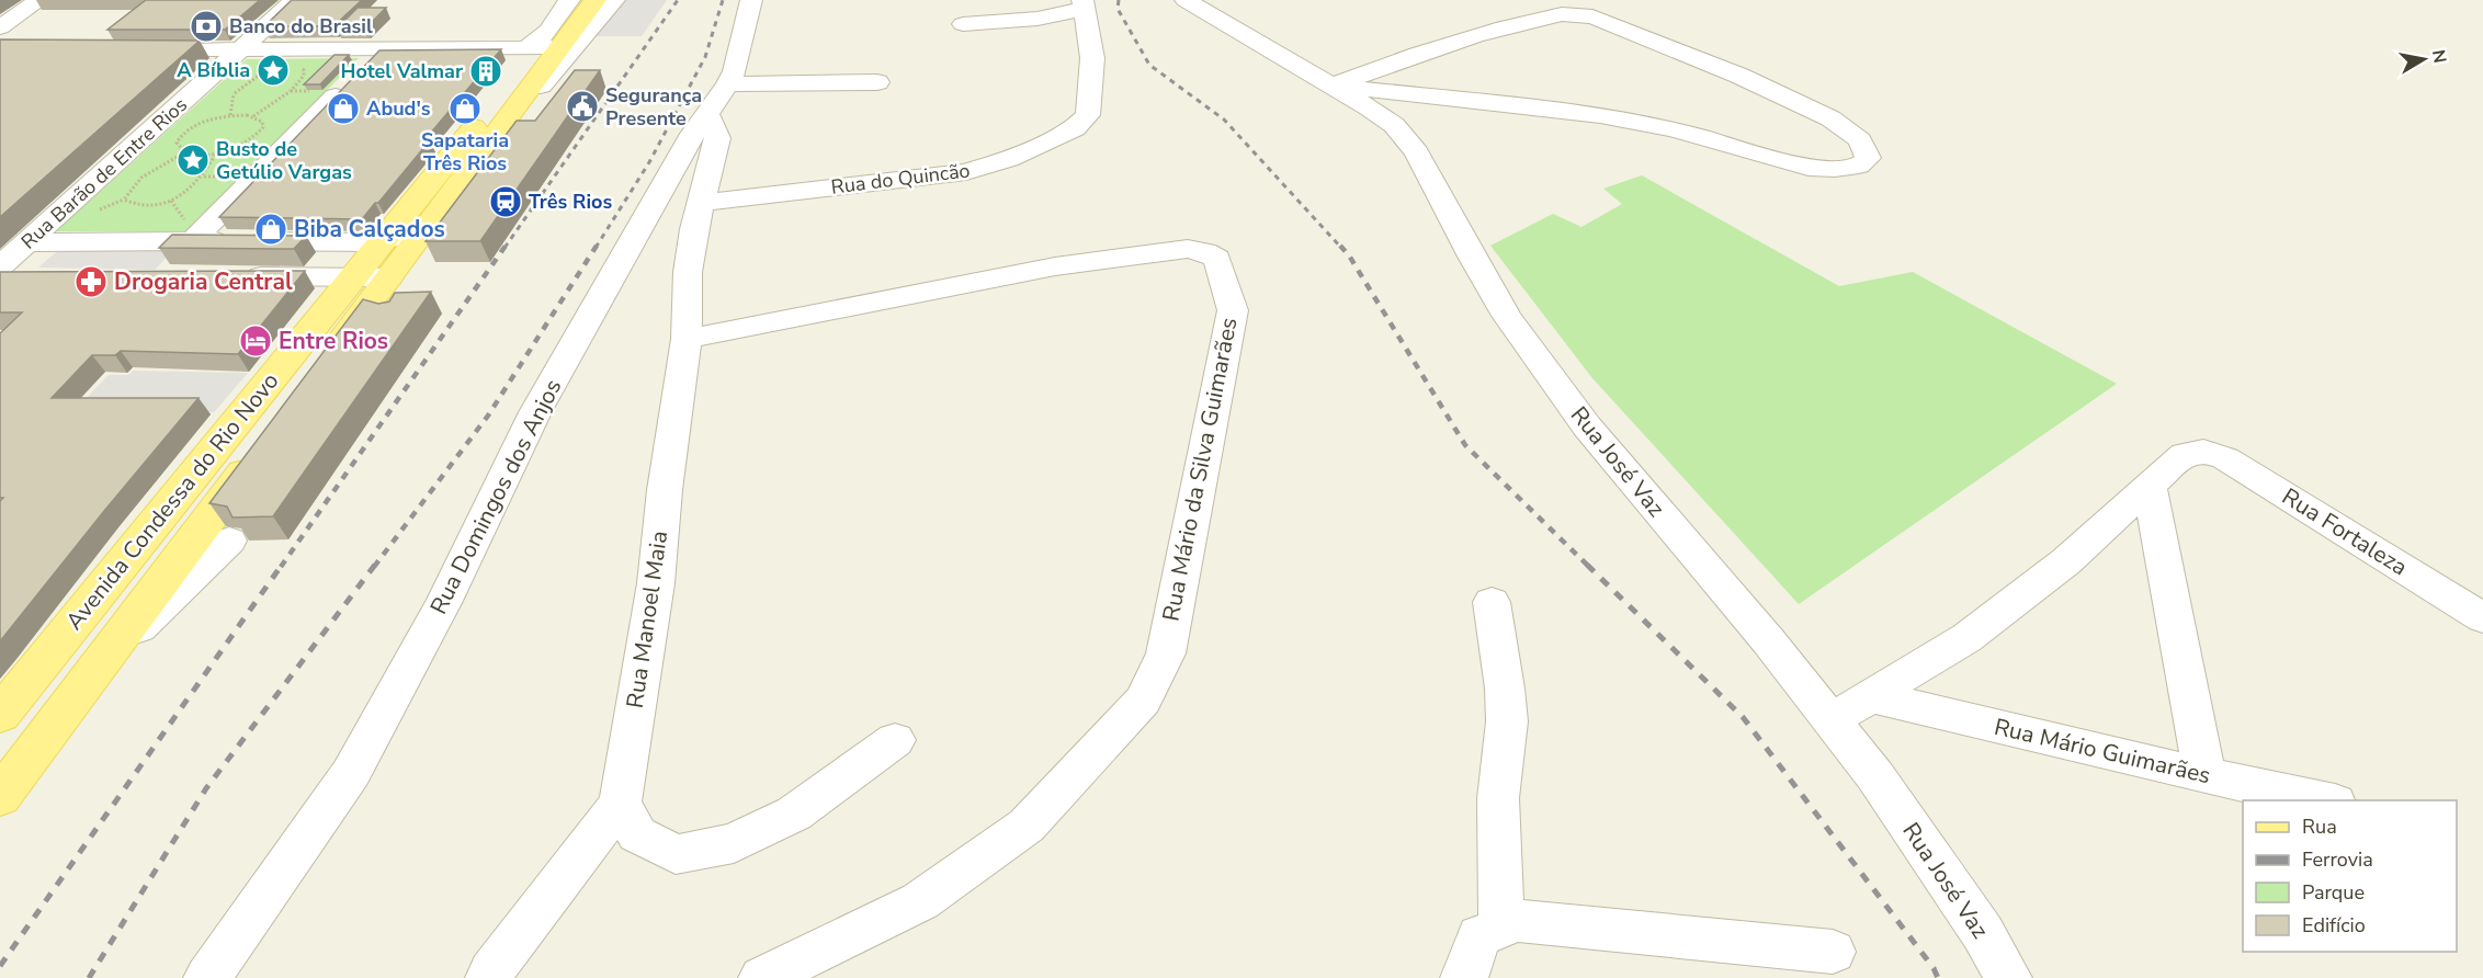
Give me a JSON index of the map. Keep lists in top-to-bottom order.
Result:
{
  "streets": {
    "main road": ["Avenida Condessa do Rio Novo"],
    "street": [
      "Rua Barão de Entre Rios",
      "Rua do Quincão",
      "Rua José Vaz",
      "Rua Mário da Silva Guimarães",
      "Rua Domingos dos Anjos",
      "Rua Fortaleza",
      "Rua Manoel Maia",
      "Rua Mário Guimarães"
    ]
  },
  "crossings": [
    ["Rua do Quincão", "Rua Manoel Maia"],
    ["Rua Mário da Silva Guimarães", "Rua Manoel Maia"],
    ["Rua Domingos dos Anjos", "Rua Manoel Maia"]
  ],
  "places": {
    "bank": ["Banco do Brasil"],
    "place": ["A Bíblia", "Busto de Getúlio Vargas"],
    "building": ["Hotel Valmar"],
    "public building": ["Segurança Presente"],
    "shop": ["Abud's", "Sapataria Três Rios", "Biba Calçados"],
    "station": ["Três Rios"],
    "pharmacy": ["Drogaria Central"],
    "hotel": ["Entre Rios"]
  },
  "legend": [
    "Rua",
    "Ferrovia",
    "Parque",
    "Edifício"
  ],
  "north": "right"
}
